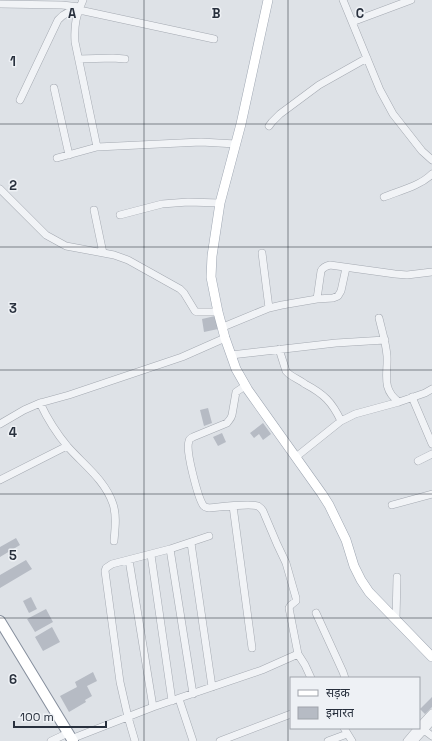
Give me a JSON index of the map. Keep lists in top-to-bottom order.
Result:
{
  "legend": ["सड़क", "इमारत"],
  "scale_bar": "100 m",
  "grid": {
    "columns": ["A", "B", "C"],
    "rows": [
      "1",
      "2",
      "3",
      "4",
      "5",
      "6"
    ]
  }
}
